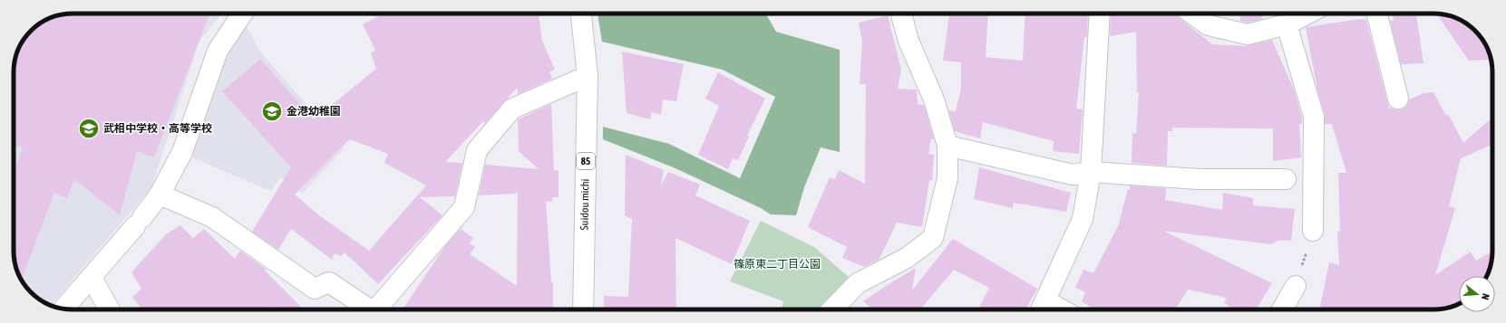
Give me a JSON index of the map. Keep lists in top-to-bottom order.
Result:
{
  "streets": {
    "street": ["85", "Suidou michi"]
  },
  "parks": ["篠原東二丁目公園"],
  "places": {
    "school or university": ["金港幼稚園", "武相中学校・高等学校"]
  },
  "north": "right"
}
